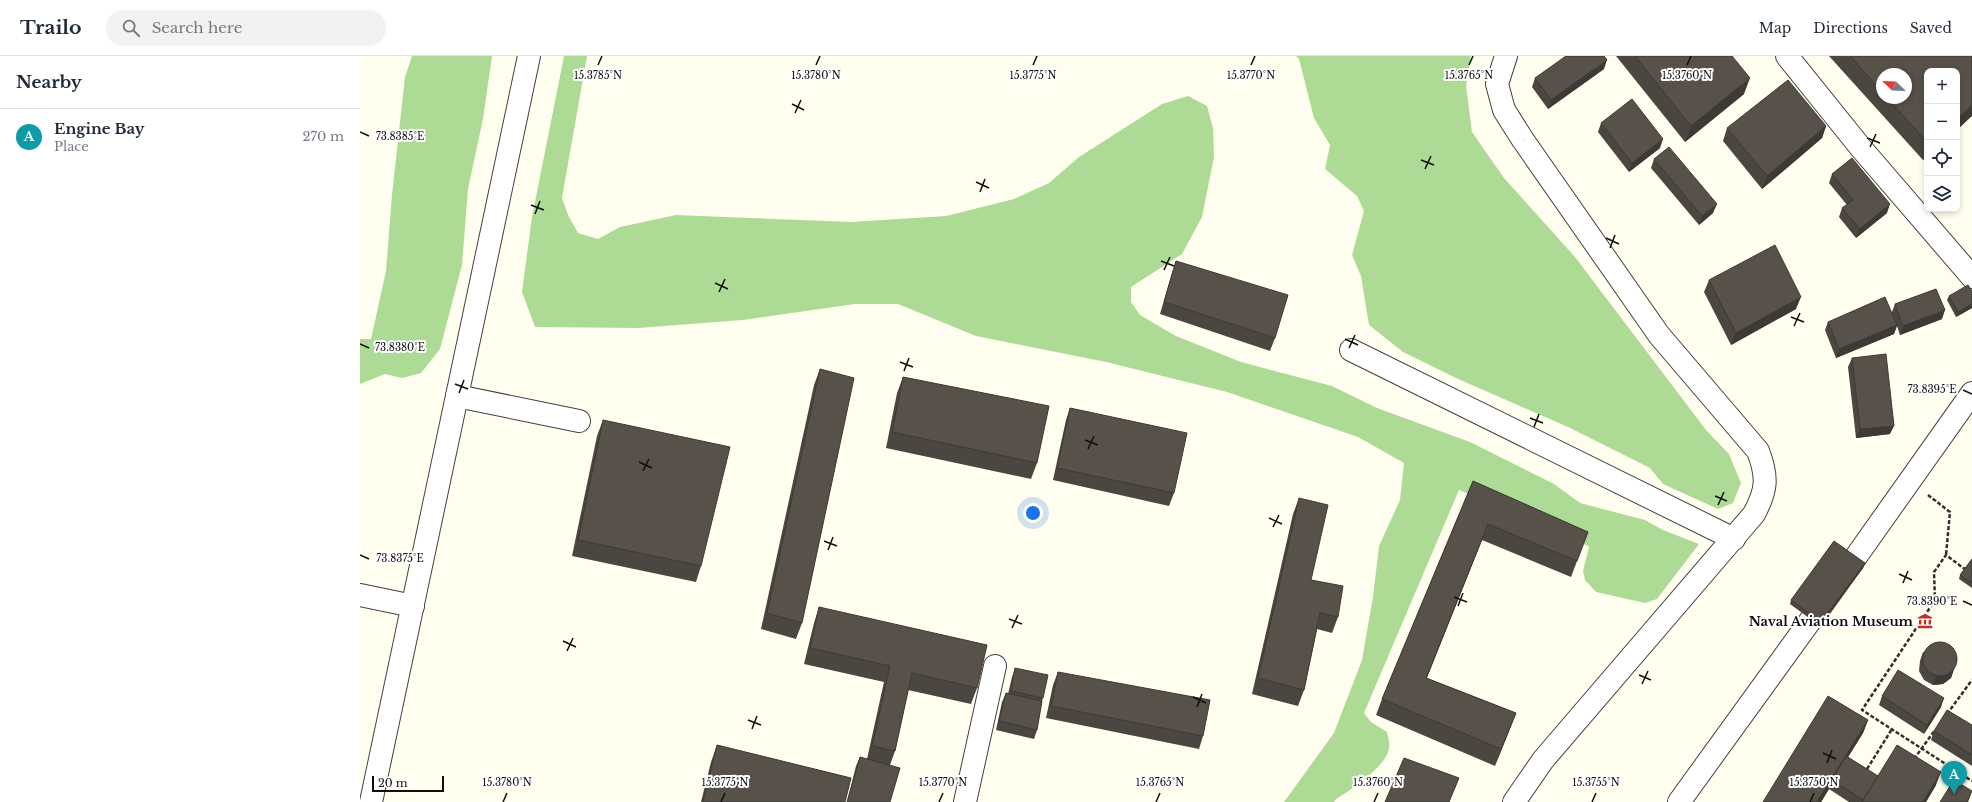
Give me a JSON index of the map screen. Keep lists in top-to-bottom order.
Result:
{
  "places": {
    "museum": ["Naval Aviation Museum"]
  },
  "scale_bar": "20 m",
  "north": "top left",
  "page": {
    "header": "Trailo",
    "search": "Search here",
    "nav": ["Map", "Directions", "Saved"],
    "heading": "Nearby",
    "map_buttons": ["+", "−"],
    "list": [
      {
        "mark": "A",
        "name": "Engine Bay",
        "note": "Place",
        "value": "270 m"
      }
    ],
    "pins": "A",
    "scale": "20 m"
  },
  "coordinates": [
    "15.3785°N",
    "15.3780°N",
    "15.3775°N",
    "15.3770°N",
    "15.3765°N",
    "15.3760°N",
    "73.8385°E",
    "73.8380°E",
    "73.8395°E",
    "73.8375°E",
    "73.8390°E",
    "15.3755°N",
    "15.3750°N"
  ]
}
